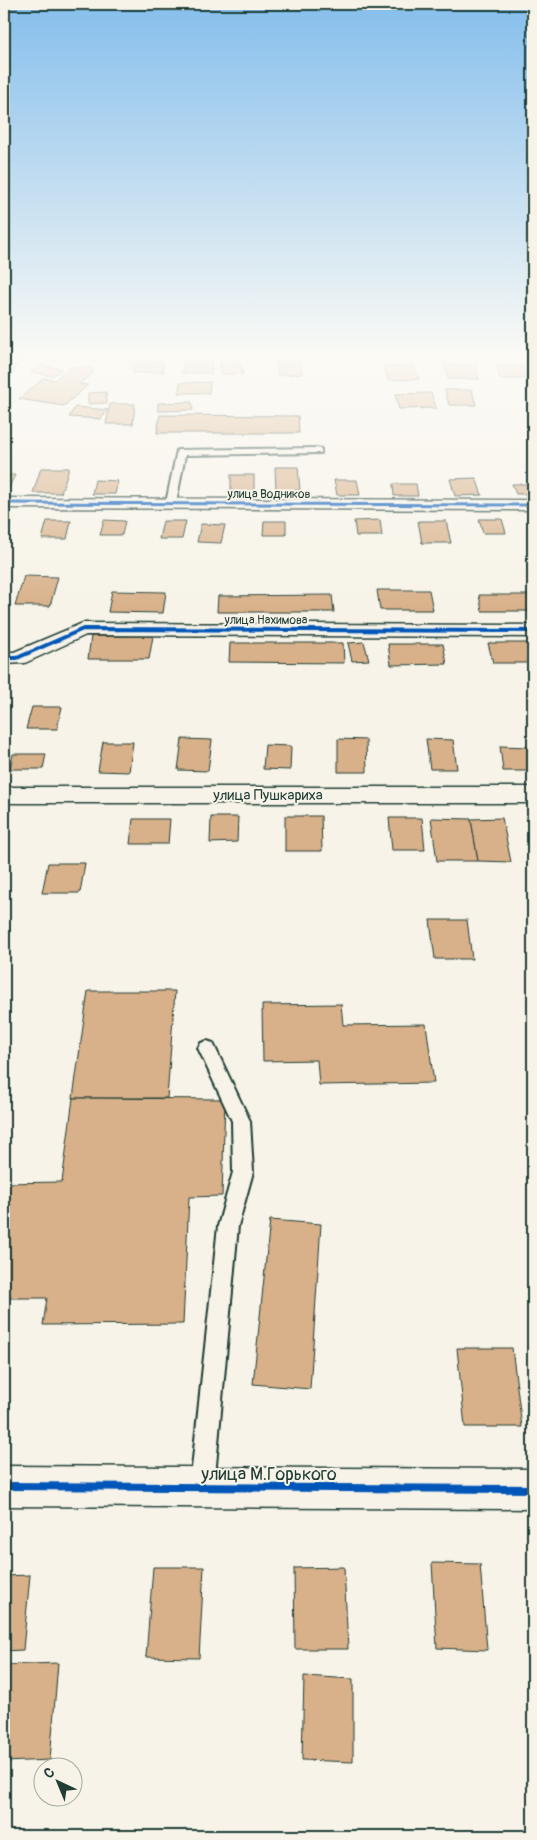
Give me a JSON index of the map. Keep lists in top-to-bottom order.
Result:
{
  "streets": {
    "street": [
      "улица Водников",
      "улица Нахимова",
      "улица Пушкариха",
      "улица М.Горького"
    ]
  },
  "north": "top left"
}
